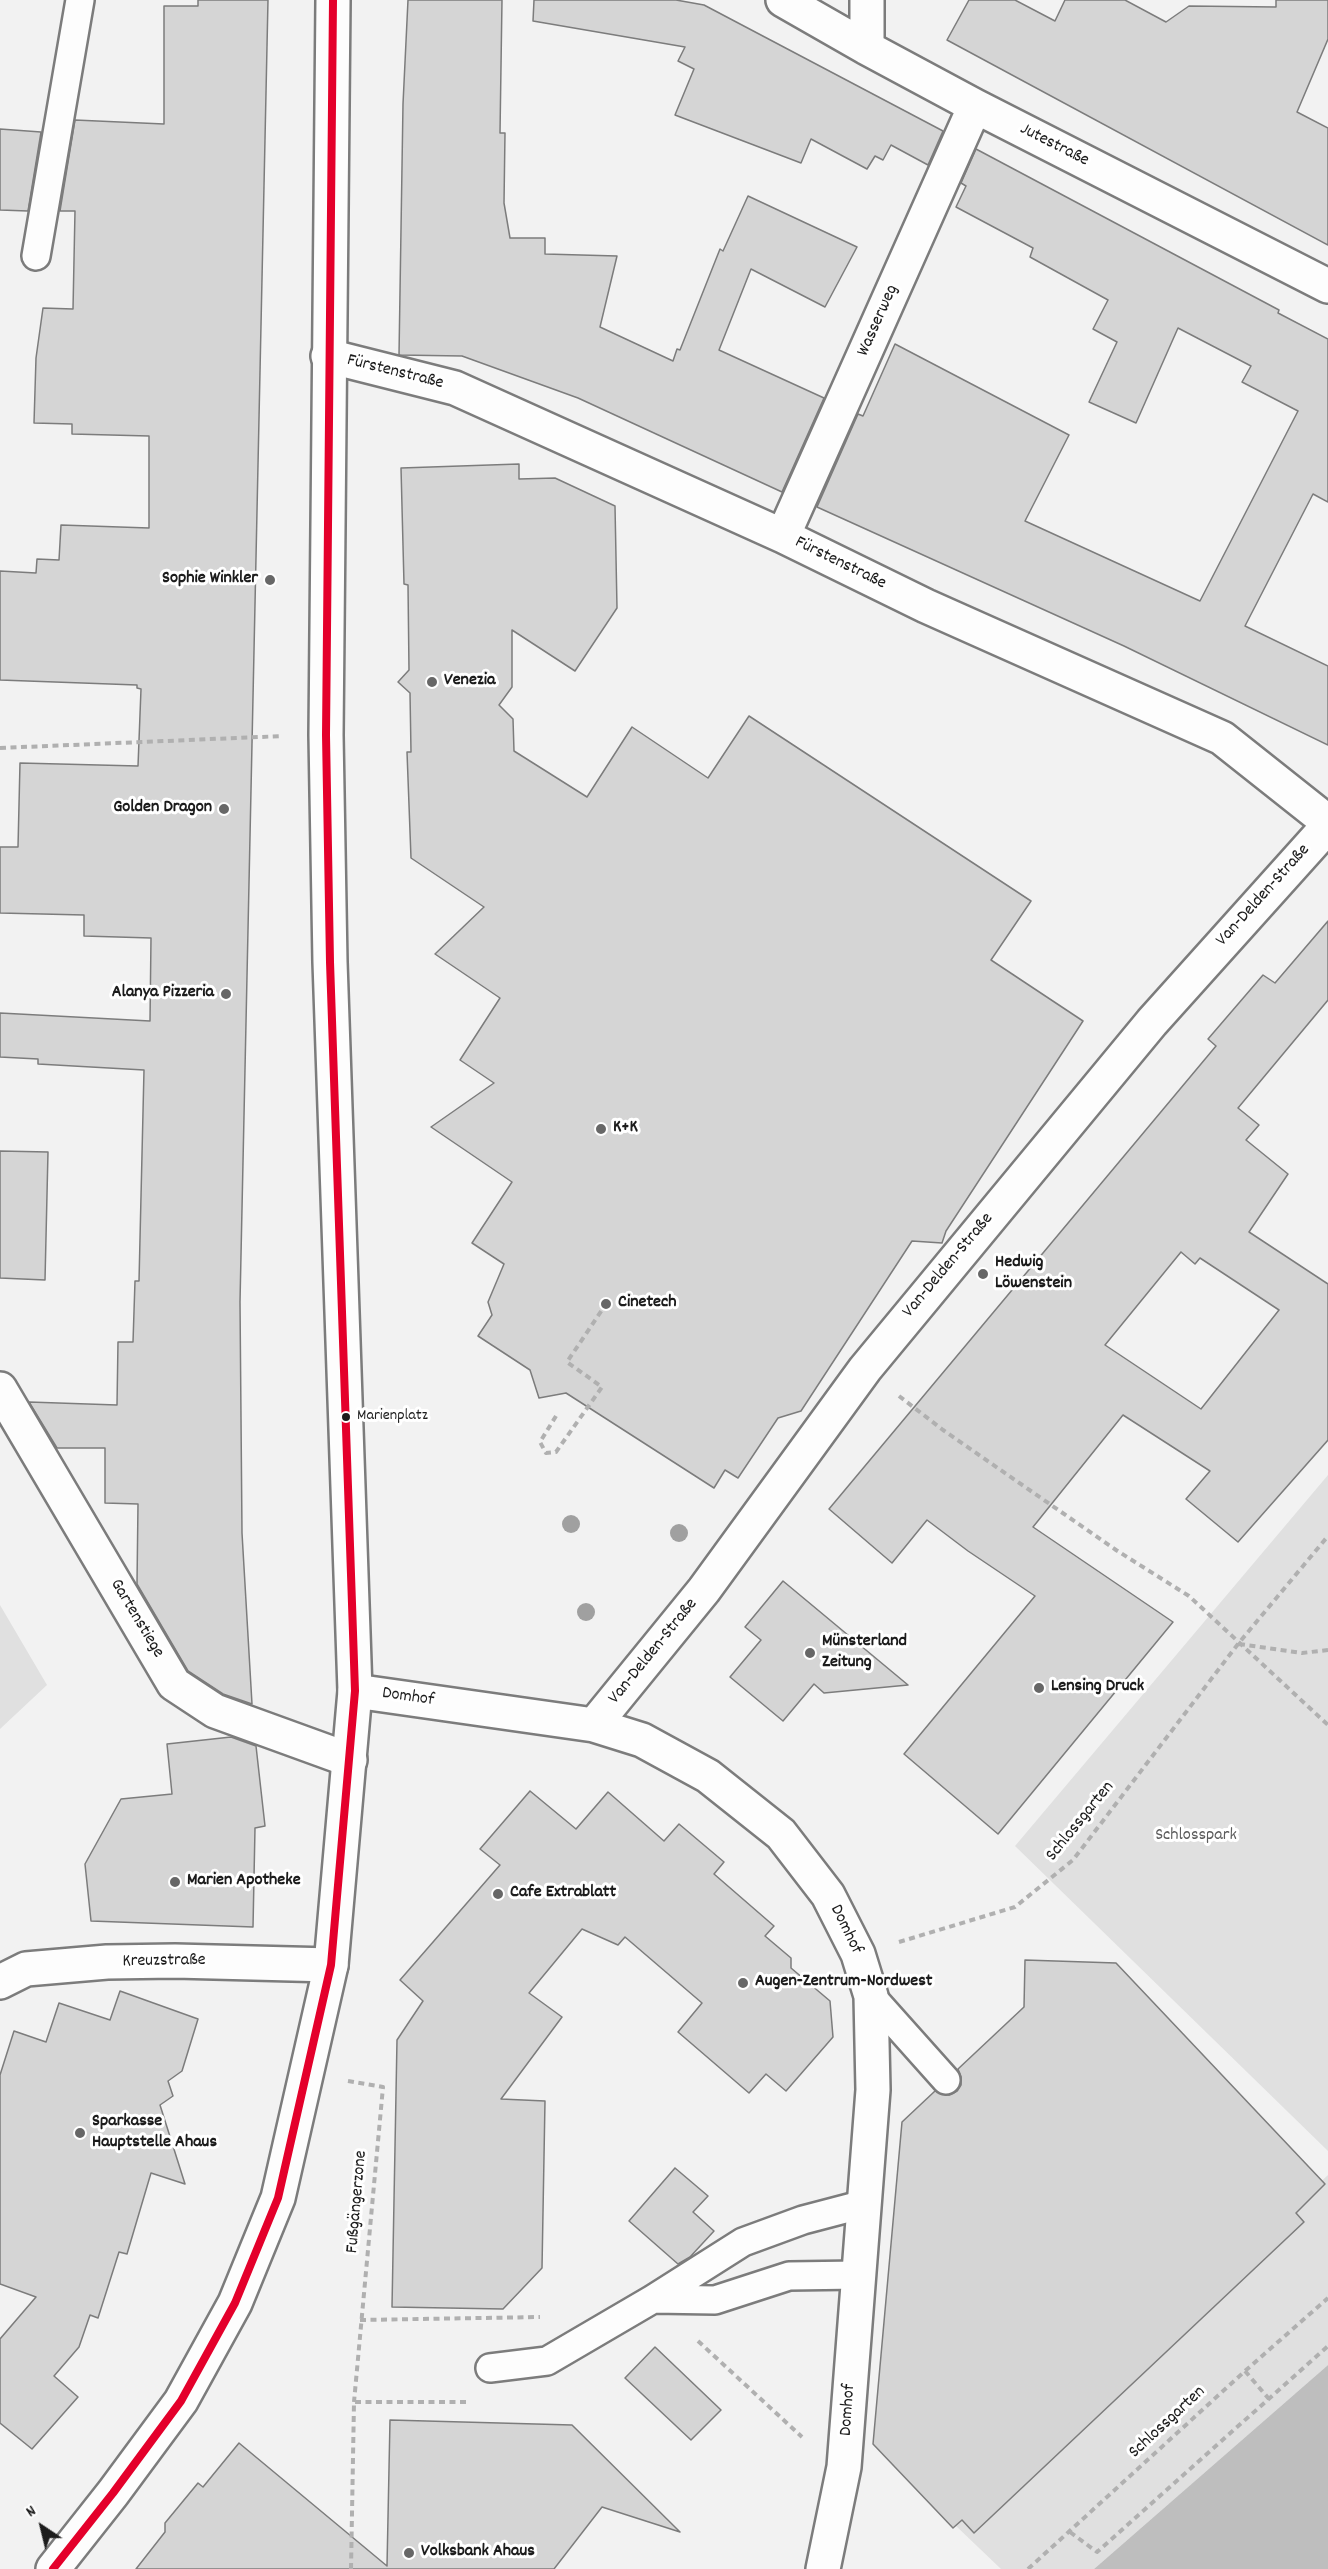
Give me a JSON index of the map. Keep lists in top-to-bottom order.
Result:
{
  "streets": {
    "street": [
      "Jutestraße",
      "Wasserweg",
      "Fürstenstraße",
      "Van-Delden-Straße",
      "Gartenstiege",
      "Domhof",
      "Kreuzstraße"
    ],
    "path": ["Schlossgarten", "Fußgängerzone"]
  },
  "crossings": [
    ["Jutestraße", "Wasserweg"],
    ["Wasserweg", "Fürstenstraße"],
    ["Fürstenstraße", "Van-Delden-Straße"],
    ["Van-Delden-Straße", "Domhof"],
    ["Domhof", "Schlossgarten"]
  ],
  "parks": ["Schlosspark"],
  "places": [
    "Sophie Winkler",
    "Venezia",
    "Golden Dragon",
    "Alanya Pizzeria",
    "K+K",
    "Hedwig Löwenstein",
    "Cinetech",
    "Marienplatz",
    "Münsterland Zeitung",
    "Lensing Druck",
    "Marien Apotheke",
    "Cafe Extrablatt",
    "Augen-Zentrum-Nordwest",
    "Sparkasse Hauptstelle Ahaus",
    "Volksbank Ahaus"
  ],
  "north": "top left"
}
